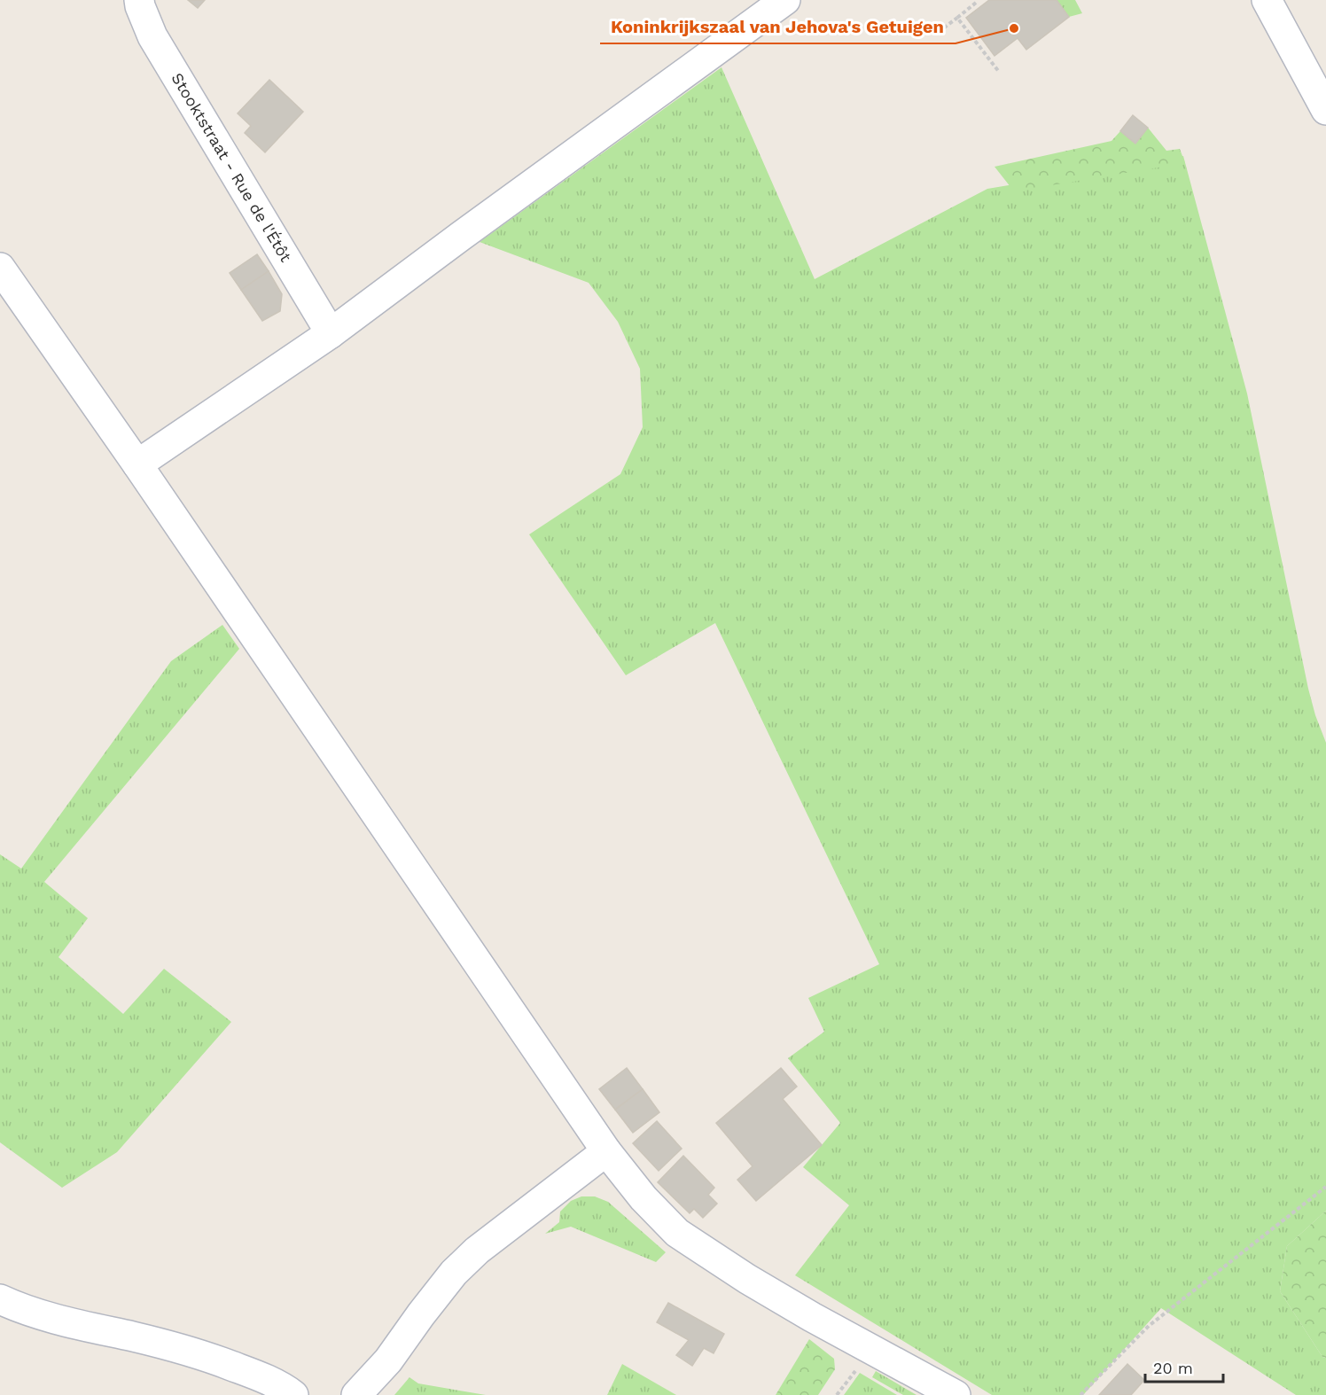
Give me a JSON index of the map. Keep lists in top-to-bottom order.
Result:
{
  "streets": {
    "street": ["Stooktstraat - Rue de l'Étôt"]
  },
  "places": ["Koninkrijkszaal van Jehova's Getuigen"],
  "scale_bar": "20 m"
}
